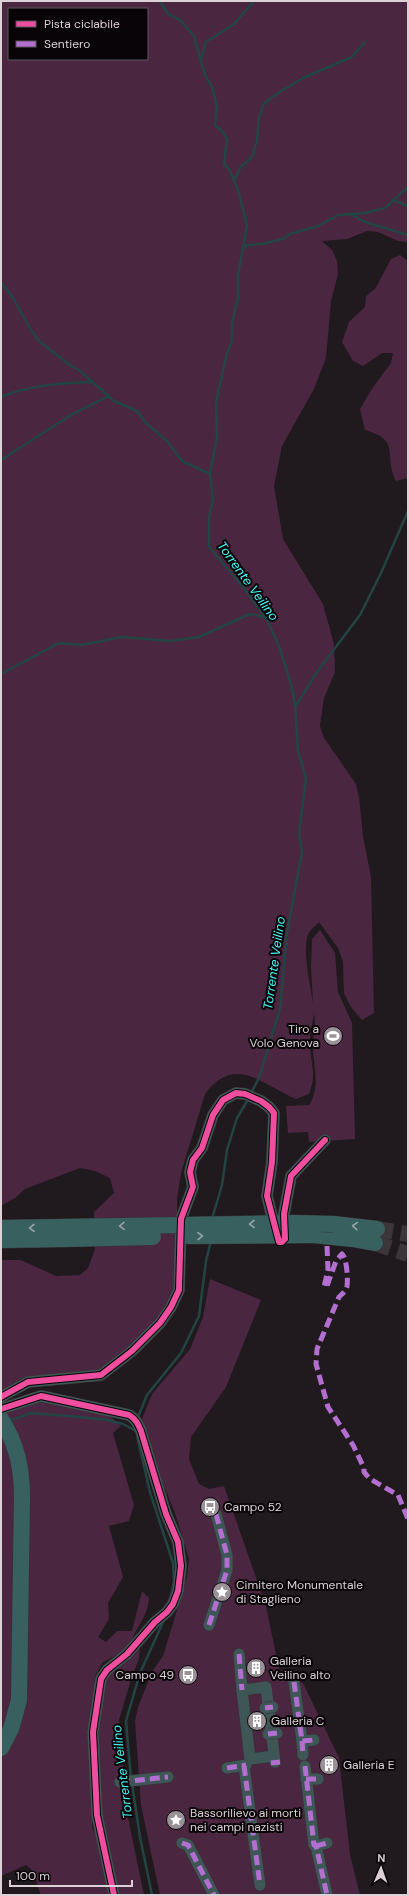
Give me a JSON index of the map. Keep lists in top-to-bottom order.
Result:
{
  "water": ["Torrente Veilino"],
  "places": {
    "sports": ["Tiro a Volo Genova"],
    "bus stop": ["Campo 52", "Campo 49"],
    "place": ["Cimitero Monumentale di Staglieno", "Bassorilievo ai morti nei campi nazisti"],
    "building": ["Galleria Veilino alto", "Galleria C", "Galleria E"]
  },
  "legend": ["Pista ciclabile", "Sentiero"],
  "scale_bar": "100 m",
  "north": "top"
}
